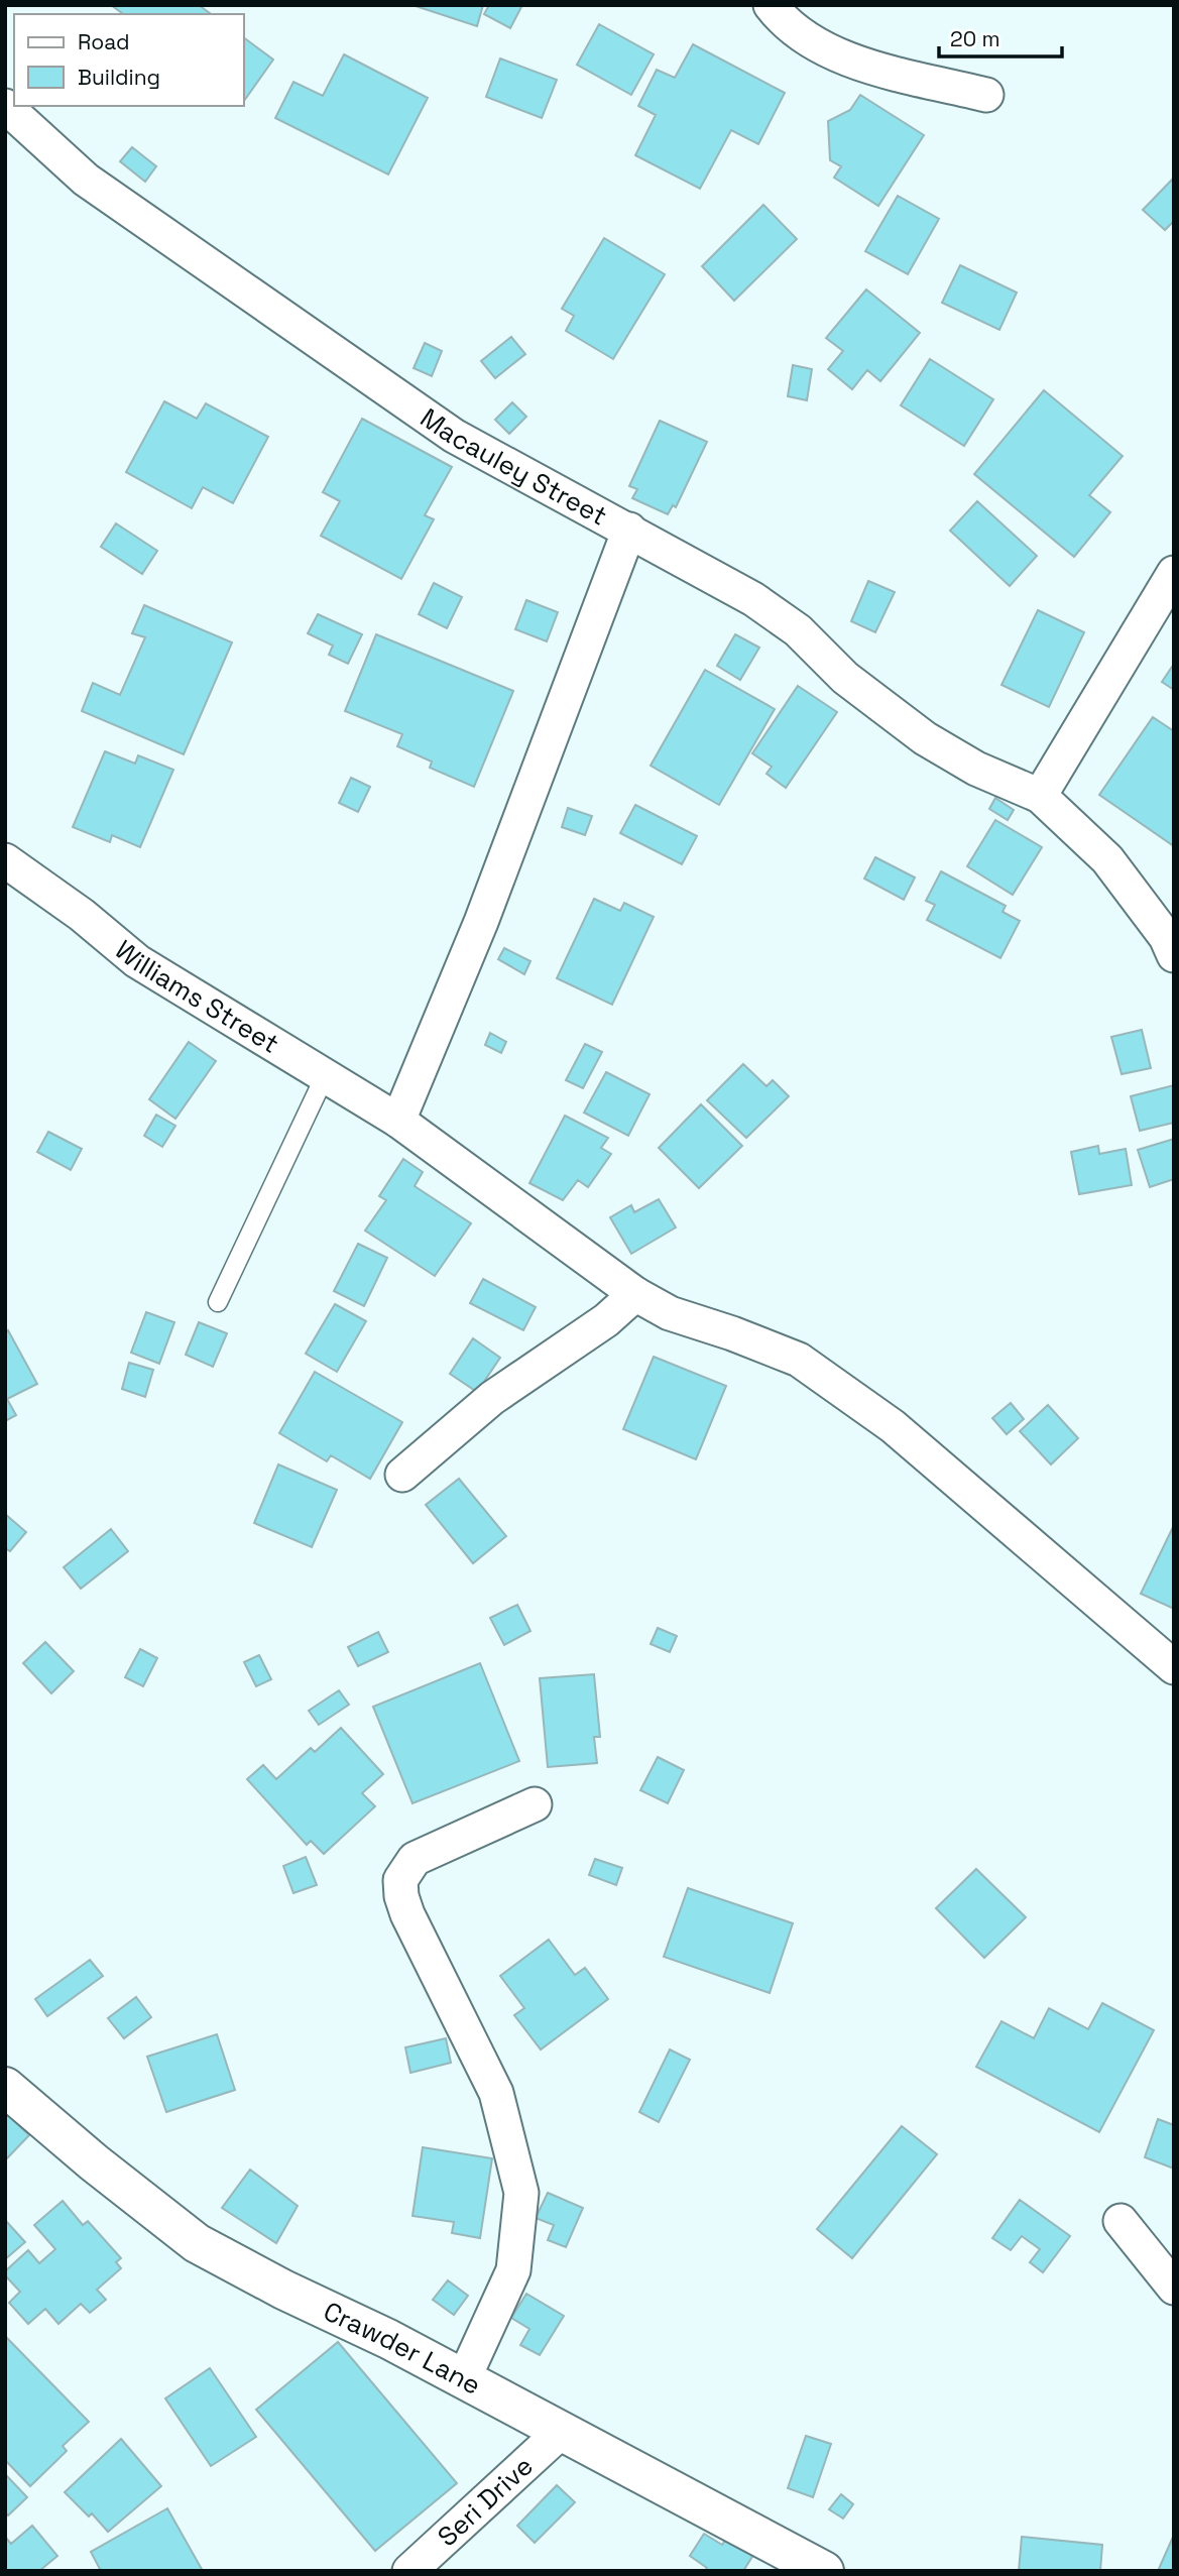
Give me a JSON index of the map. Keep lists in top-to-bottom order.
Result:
{
  "streets": {
    "street": [
      "Macauley Street",
      "Williams Street",
      "Crawder Lane",
      "Seri Drive"
    ]
  },
  "crossings": [
    ["Crawder Lane", "Seri Drive"]
  ],
  "legend": ["Road", "Building"],
  "scale_bar": "20 m"
}
